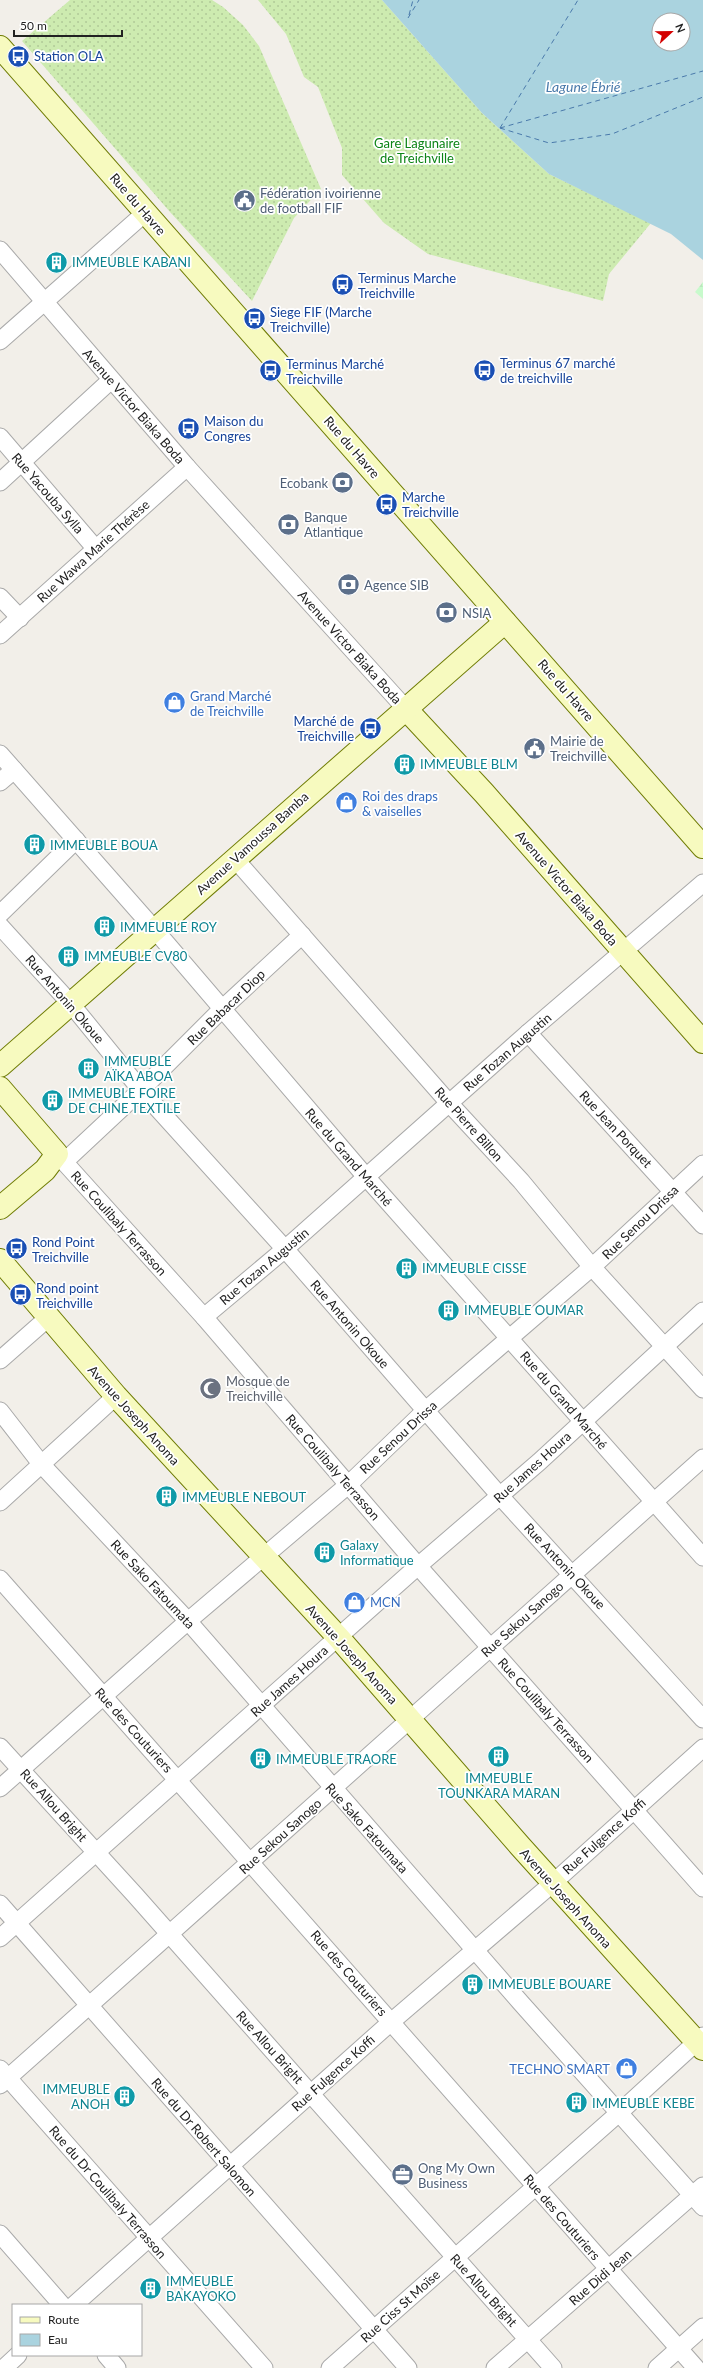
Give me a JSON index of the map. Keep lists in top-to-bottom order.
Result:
{
  "streets": {
    "street": [
      "Rue du Havre",
      "Avenue Victor Biaka Boda",
      "Rue Yacouba Sylla",
      "Rue Wawa Marie Thérèse",
      "Avenue Vamoussa Bamba",
      "Rue Antonin Okoue",
      "Rue Babacar Diop",
      "Rue Tozan Augustin",
      "Rue Pierre Billon",
      "Rue Jean Porquet",
      "Rue du Grand Marché",
      "Rue Senou Drissa",
      "Rue Coulibaly Terrasson",
      "Avenue Joseph Anoma",
      "Rue James Houra",
      "Rue Sako Fatoumata",
      "Rue Sekou Sanogo",
      "Rue des Couturiers",
      "Rue Allou Bright",
      "Rue Fulgence Koffi",
      "Rue du Dr Robert Salomon",
      "Rue du Dr Coulibaly Terrasson",
      "Rue Didi Jean",
      "Rue Ciss St Moïse"
    ]
  },
  "crossings": [
    ["Rue du Havre", "Avenue Vamoussa Bamba"],
    ["Avenue Victor Biaka Boda", "Rue Wawa Marie Thérèse"],
    ["Avenue Victor Biaka Boda", "Avenue Vamoussa Bamba"],
    ["Avenue Victor Biaka Boda", "Rue Tozan Augustin"],
    ["Rue Yacouba Sylla", "Rue Wawa Marie Thérèse"],
    ["Avenue Vamoussa Bamba", "Rue Antonin Okoue"],
    ["Avenue Vamoussa Bamba", "Rue Pierre Billon"],
    ["Avenue Vamoussa Bamba", "Rue du Grand Marché"],
    ["Rue Antonin Okoue", "Rue Babacar Diop"],
    ["Rue Antonin Okoue", "Rue Tozan Augustin"],
    ["Rue Antonin Okoue", "Rue Senou Drissa"],
    ["Rue Antonin Okoue", "Rue James Houra"],
    ["Rue Antonin Okoue", "Rue Sekou Sanogo"],
    ["Rue Babacar Diop", "Rue Pierre Billon"],
    ["Rue Babacar Diop", "Rue du Grand Marché"],
    ["Rue Babacar Diop", "Rue Coulibaly Terrasson"],
    ["Rue Tozan Augustin", "Rue Pierre Billon"],
    ["Rue Tozan Augustin", "Rue Jean Porquet"],
    ["Rue Tozan Augustin", "Rue du Grand Marché"],
    ["Rue Tozan Augustin", "Rue Coulibaly Terrasson"],
    ["Rue Pierre Billon", "Rue Senou Drissa"],
    ["Rue Pierre Billon", "Rue James Houra"],
    ["Rue Jean Porquet", "Rue Senou Drissa"],
    ["Rue du Grand Marché", "Rue Senou Drissa"],
    ["Rue du Grand Marché", "Rue James Houra"],
    ["Rue du Grand Marché", "Rue Sekou Sanogo"],
    ["Rue Senou Drissa", "Rue Coulibaly Terrasson"],
    ["Rue Senou Drissa", "Avenue Joseph Anoma"],
    ["Rue Senou Drissa", "Rue Sako Fatoumata"],
    ["Rue Senou Drissa", "Rue des Couturiers"],
    ["Rue Senou Drissa", "Rue Allou Bright"],
    ["Rue Coulibaly Terrasson", "Rue James Houra"],
    ["Rue Coulibaly Terrasson", "Rue Sekou Sanogo"],
    ["Rue Coulibaly Terrasson", "Rue Fulgence Koffi"],
    ["Avenue Joseph Anoma", "Rue James Houra"],
    ["Avenue Joseph Anoma", "Rue Sekou Sanogo"],
    ["Avenue Joseph Anoma", "Rue Fulgence Koffi"],
    ["Avenue Joseph Anoma", "Rue Ciss St Moïse"],
    ["Rue James Houra", "Rue Sako Fatoumata"],
    ["Rue James Houra", "Rue des Couturiers"],
    ["Rue James Houra", "Rue Allou Bright"],
    ["Rue James Houra", "Rue du Dr Robert Salomon"],
    ["Rue Sako Fatoumata", "Rue Sekou Sanogo"],
    ["Rue Sako Fatoumata", "Rue Fulgence Koffi"],
    ["Rue Sako Fatoumata", "Rue Didi Jean"],
    ["Rue Sako Fatoumata", "Rue Ciss St Moïse"],
    ["Rue Sekou Sanogo", "Rue des Couturiers"],
    ["Rue Sekou Sanogo", "Rue Allou Bright"],
    ["Rue Sekou Sanogo", "Rue du Dr Robert Salomon"],
    ["Rue Sekou Sanogo", "Rue du Dr Coulibaly Terrasson"],
    ["Rue des Couturiers", "Rue Fulgence Koffi"],
    ["Rue des Couturiers", "Rue Didi Jean"],
    ["Rue des Couturiers", "Rue Ciss St Moïse"],
    ["Rue Allou Bright", "Rue Fulgence Koffi"],
    ["Rue Allou Bright", "Rue Didi Jean"],
    ["Rue Allou Bright", "Rue Ciss St Moïse"],
    ["Rue Fulgence Koffi", "Rue du Dr Robert Salomon"],
    ["Rue Fulgence Koffi", "Rue du Dr Coulibaly Terrasson"],
    ["Rue du Dr Robert Salomon", "Rue Ciss St Moïse"]
  ],
  "water": ["Lagune Ébrié"],
  "parks": ["Gare Lagunaire de Treichville"],
  "places": {
    "bus stop": [
      "Station OLA",
      "Terminus Marche Treichville",
      "Siege FIF (Marche Treichville)",
      "Terminus 67 marché de treichville",
      "Terminus Marché Treichville",
      "Maison du Congres",
      "Marche Treichville",
      "Marché de Treichville",
      "Rond Point Treichville",
      "Rond point Treichville"
    ],
    "public building": ["Fédération ivoirienne de football FIF", "Mairie de Treichville"],
    "building": [
      "IMMEUBLE KABANI",
      "IMMEUBLE BLM",
      "IMMEUBLE BOUA",
      "IMMEUBLE ROY",
      "IMMEUBLE CV80",
      "IMMEUBLE AÏKA ABOA",
      "IMMEUBLE FOIRE DE CHINE TEXTILE",
      "IMMEUBLE CISSE",
      "IMMEUBLE OUMAR",
      "IMMEUBLE NEBOUT",
      "Galaxy Informatique",
      "IMMEUBLE TOUNKARA MARAN",
      "IMMEUBLE TRAORE",
      "IMMEUBLE BOUARE",
      "IMMEUBLE ANOH",
      "IMMEUBLE KEBE",
      "IMMEUBLE BAKAYOKO"
    ],
    "bank": [
      "Ecobank",
      "Banque Atlantique",
      "Agence SIB",
      "NSIA"
    ],
    "shop": [
      "Grand Marché de Treichville",
      "Roi des draps & vaiselles",
      "MCN",
      "TECHNO SMART"
    ],
    "mosque": ["Mosque de Treichville"],
    "office": ["Ong My Own Business"]
  },
  "legend": ["Route", "Eau"],
  "scale_bar": "50 m",
  "north": "right"
}
